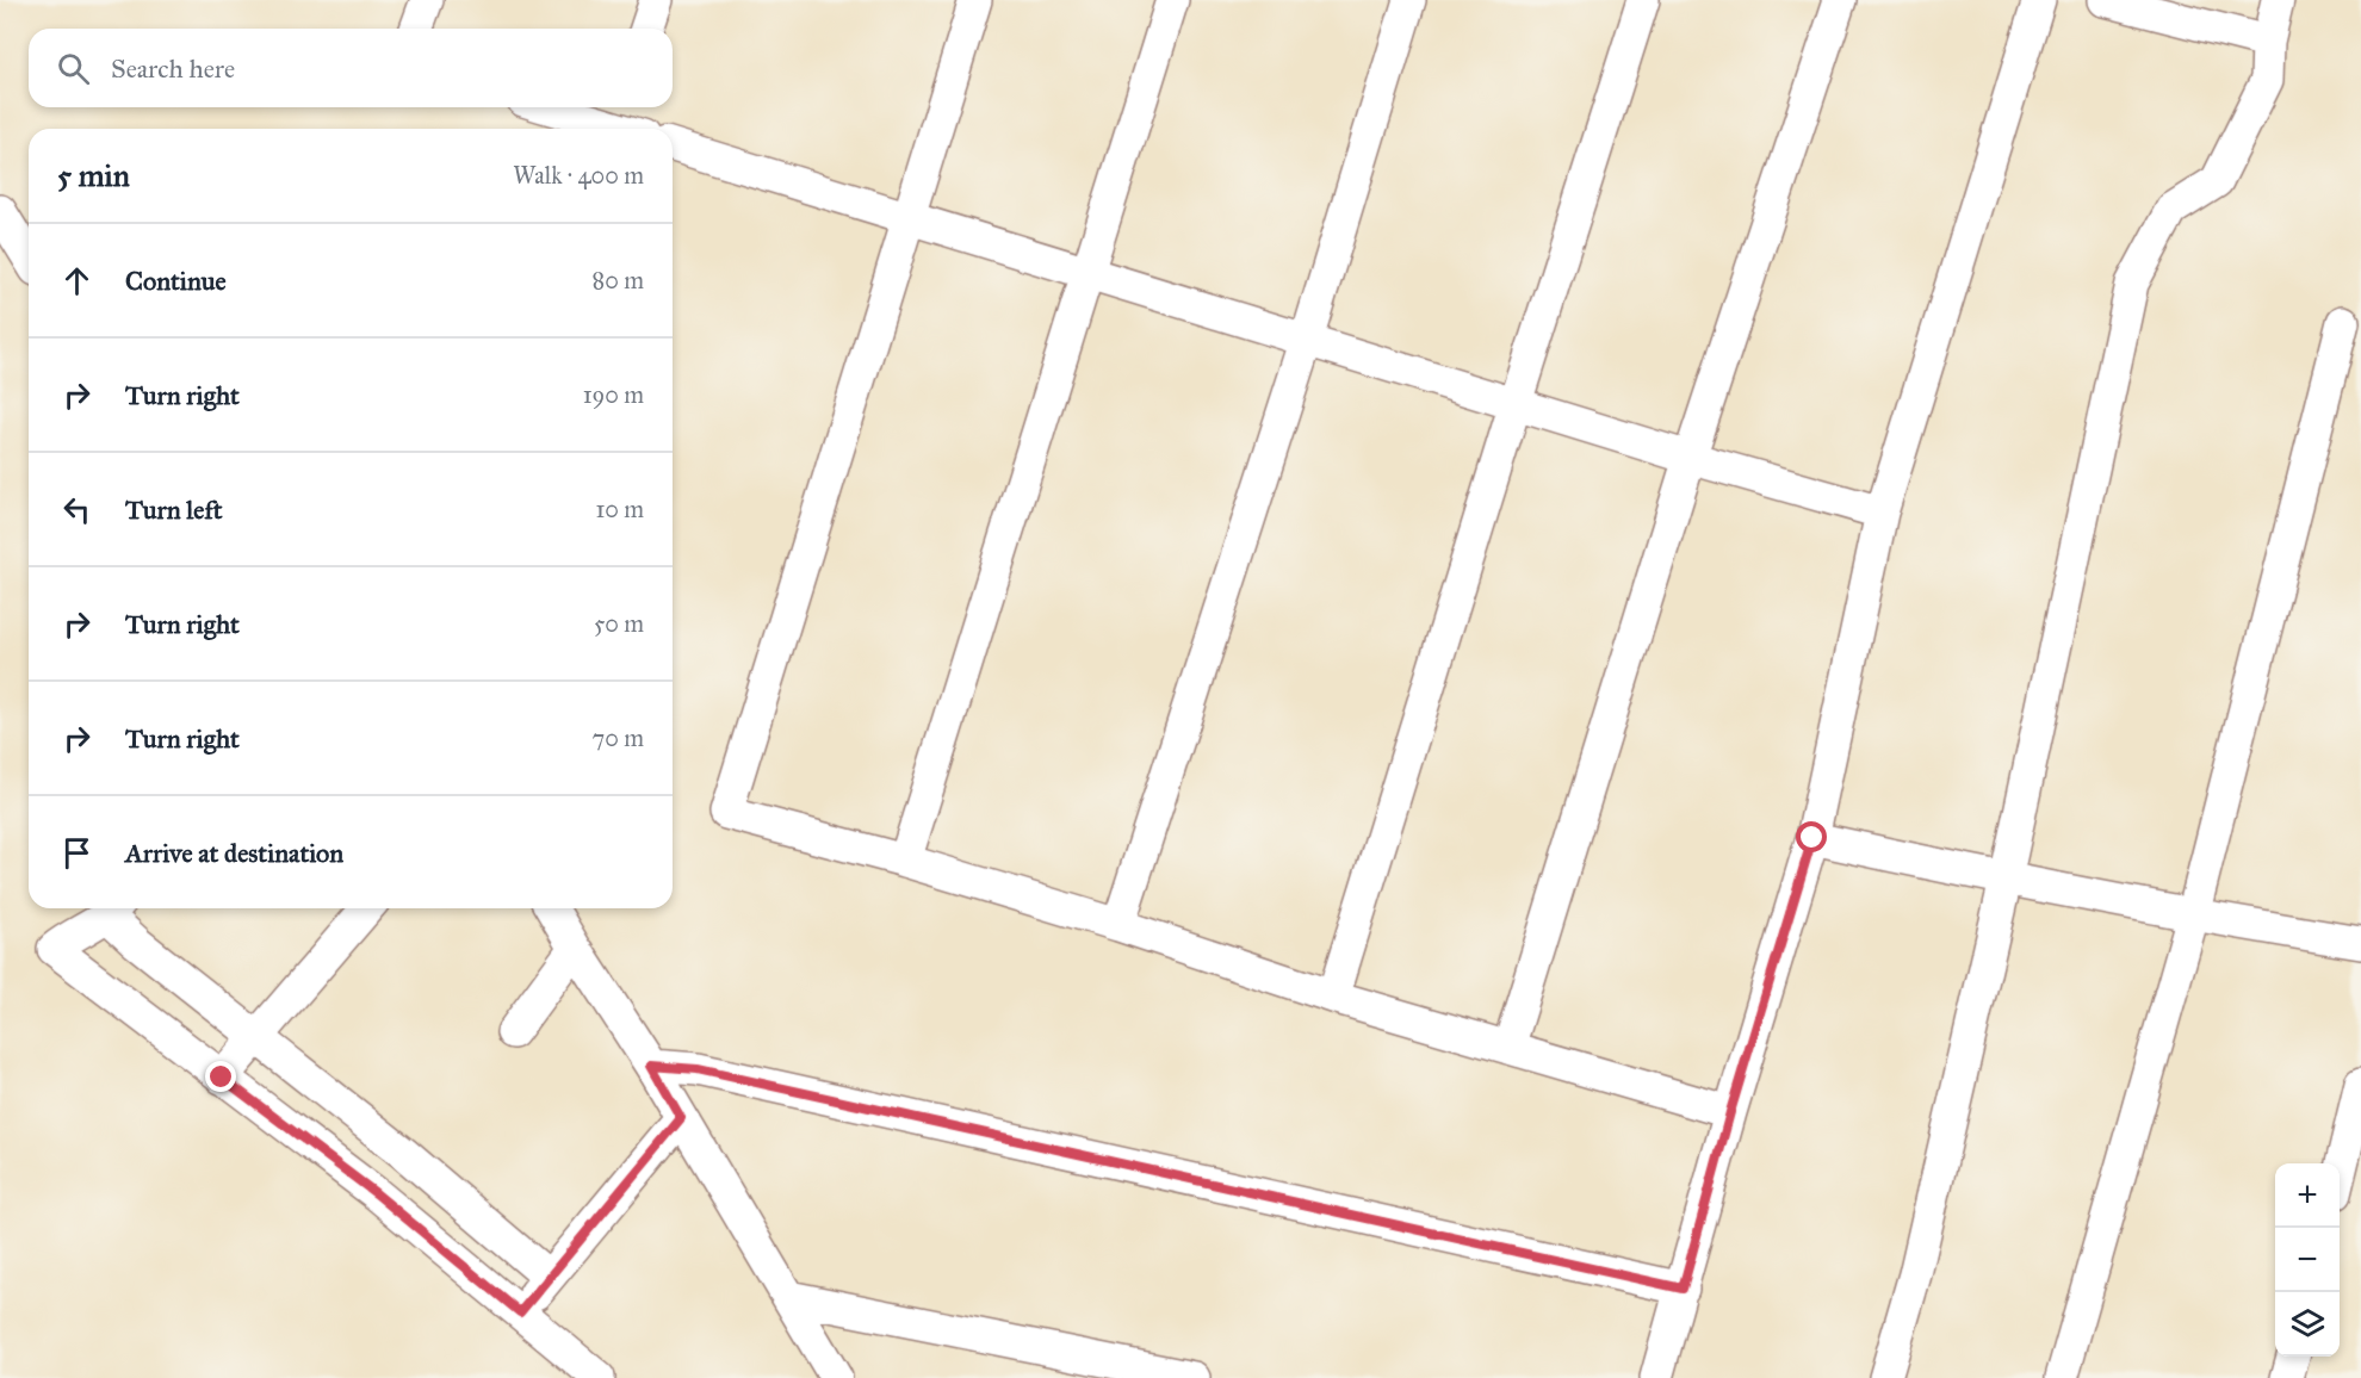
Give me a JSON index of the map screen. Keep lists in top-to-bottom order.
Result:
{
  "page": {
    "search": "Search here",
    "heading": ["5 min", "Walk · 400 m"],
    "list": [
      ["Continue", "80 m"],
      ["Turn right", "190 m"],
      ["Turn left", "10 m"],
      ["Turn right", "50 m"],
      ["Turn right", "70 m"],
      "Arrive at destination"
    ],
    "map_buttons": ["+", "−"]
  }
}
